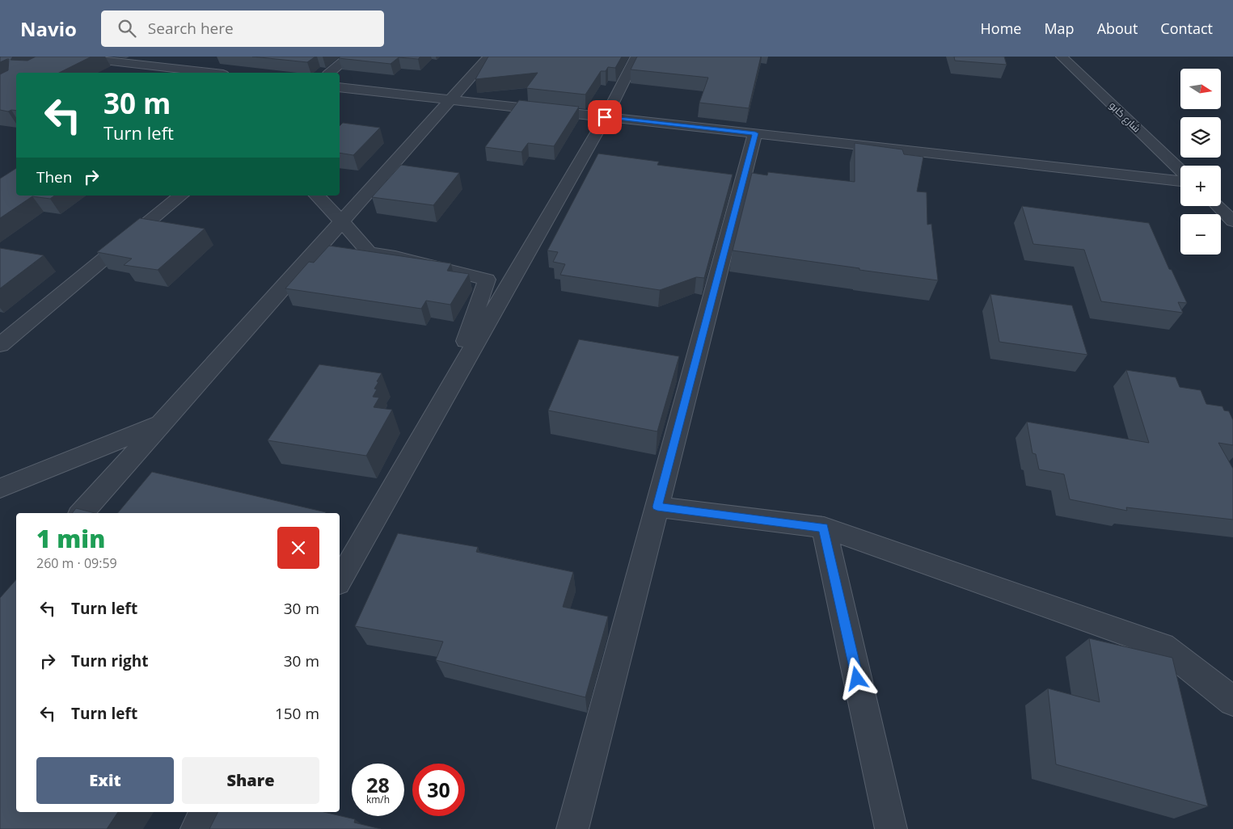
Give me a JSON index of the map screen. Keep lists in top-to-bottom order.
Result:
{
  "streets": {
    "street": ["شارع كابو"]
  },
  "north": "right",
  "page": {
    "header": "Navio",
    "search": "Search here",
    "nav": [
      "Home",
      "Map",
      "About",
      "Contact"
    ],
    "map_buttons": ["+", "−"],
    "turn": ["30 m", "Turn left"],
    "then": "Then",
    "heading": ["1 min", "260 m · 09:59"],
    "list": [
      {
        "name": "Turn left",
        "value": "30 m"
      },
      {
        "name": "Turn right",
        "value": "30 m"
      },
      {
        "name": "Turn left",
        "value": "150 m"
      }
    ],
    "buttons": ["Exit", "Share"],
    "speed": "28 km/h",
    "limit": "30"
  }
}
